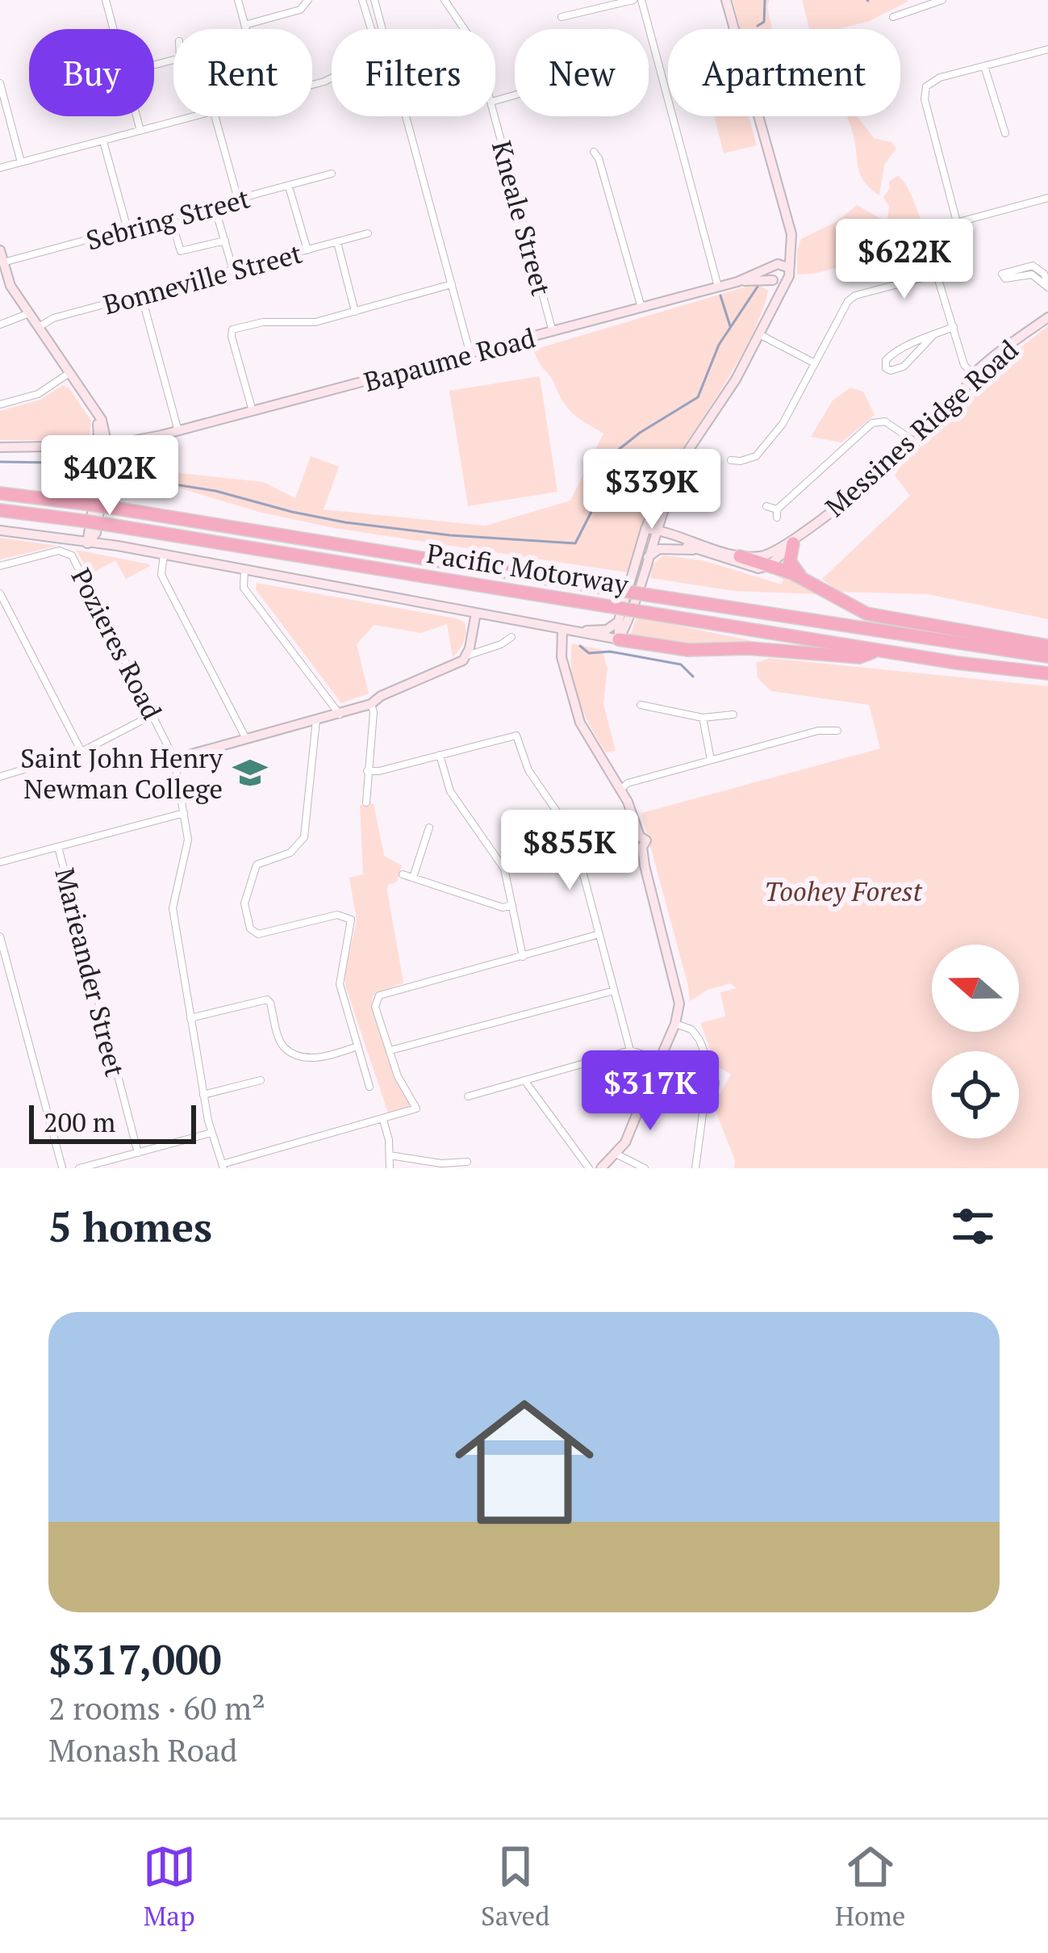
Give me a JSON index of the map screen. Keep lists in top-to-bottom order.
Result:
{
  "streets": {
    "highway": ["Pacific Motorway"],
    "street": [
      "Kneale Street",
      "Sebring Street",
      "Bonneville Street",
      "Bapaume Road",
      "Messines Ridge Road",
      "Pozieres Road",
      "Marieander Street"
    ]
  },
  "crossings": [
    ["Kneale Street", "Bapaume Road"]
  ],
  "parks": ["Toohey Forest"],
  "places": {
    "school or university": ["Saint John Henry Newman College"]
  },
  "scale_bar": "200 m",
  "north": "left",
  "page": {
    "chip": [
      "Buy",
      "Rent",
      "Filters",
      "New",
      "Apartment"
    ],
    "price": [
      "$622K",
      "$402K",
      "$339K",
      "$855K",
      "$317K"
    ],
    "scale": "200 m",
    "heading": "5 homes",
    "list": [
      {
        "name": "$317,000",
        "note": "2 rooms · 60 m² · Monash Road"
      }
    ],
    "tabs": ["Map", "Saved", "Home"]
  }
}
